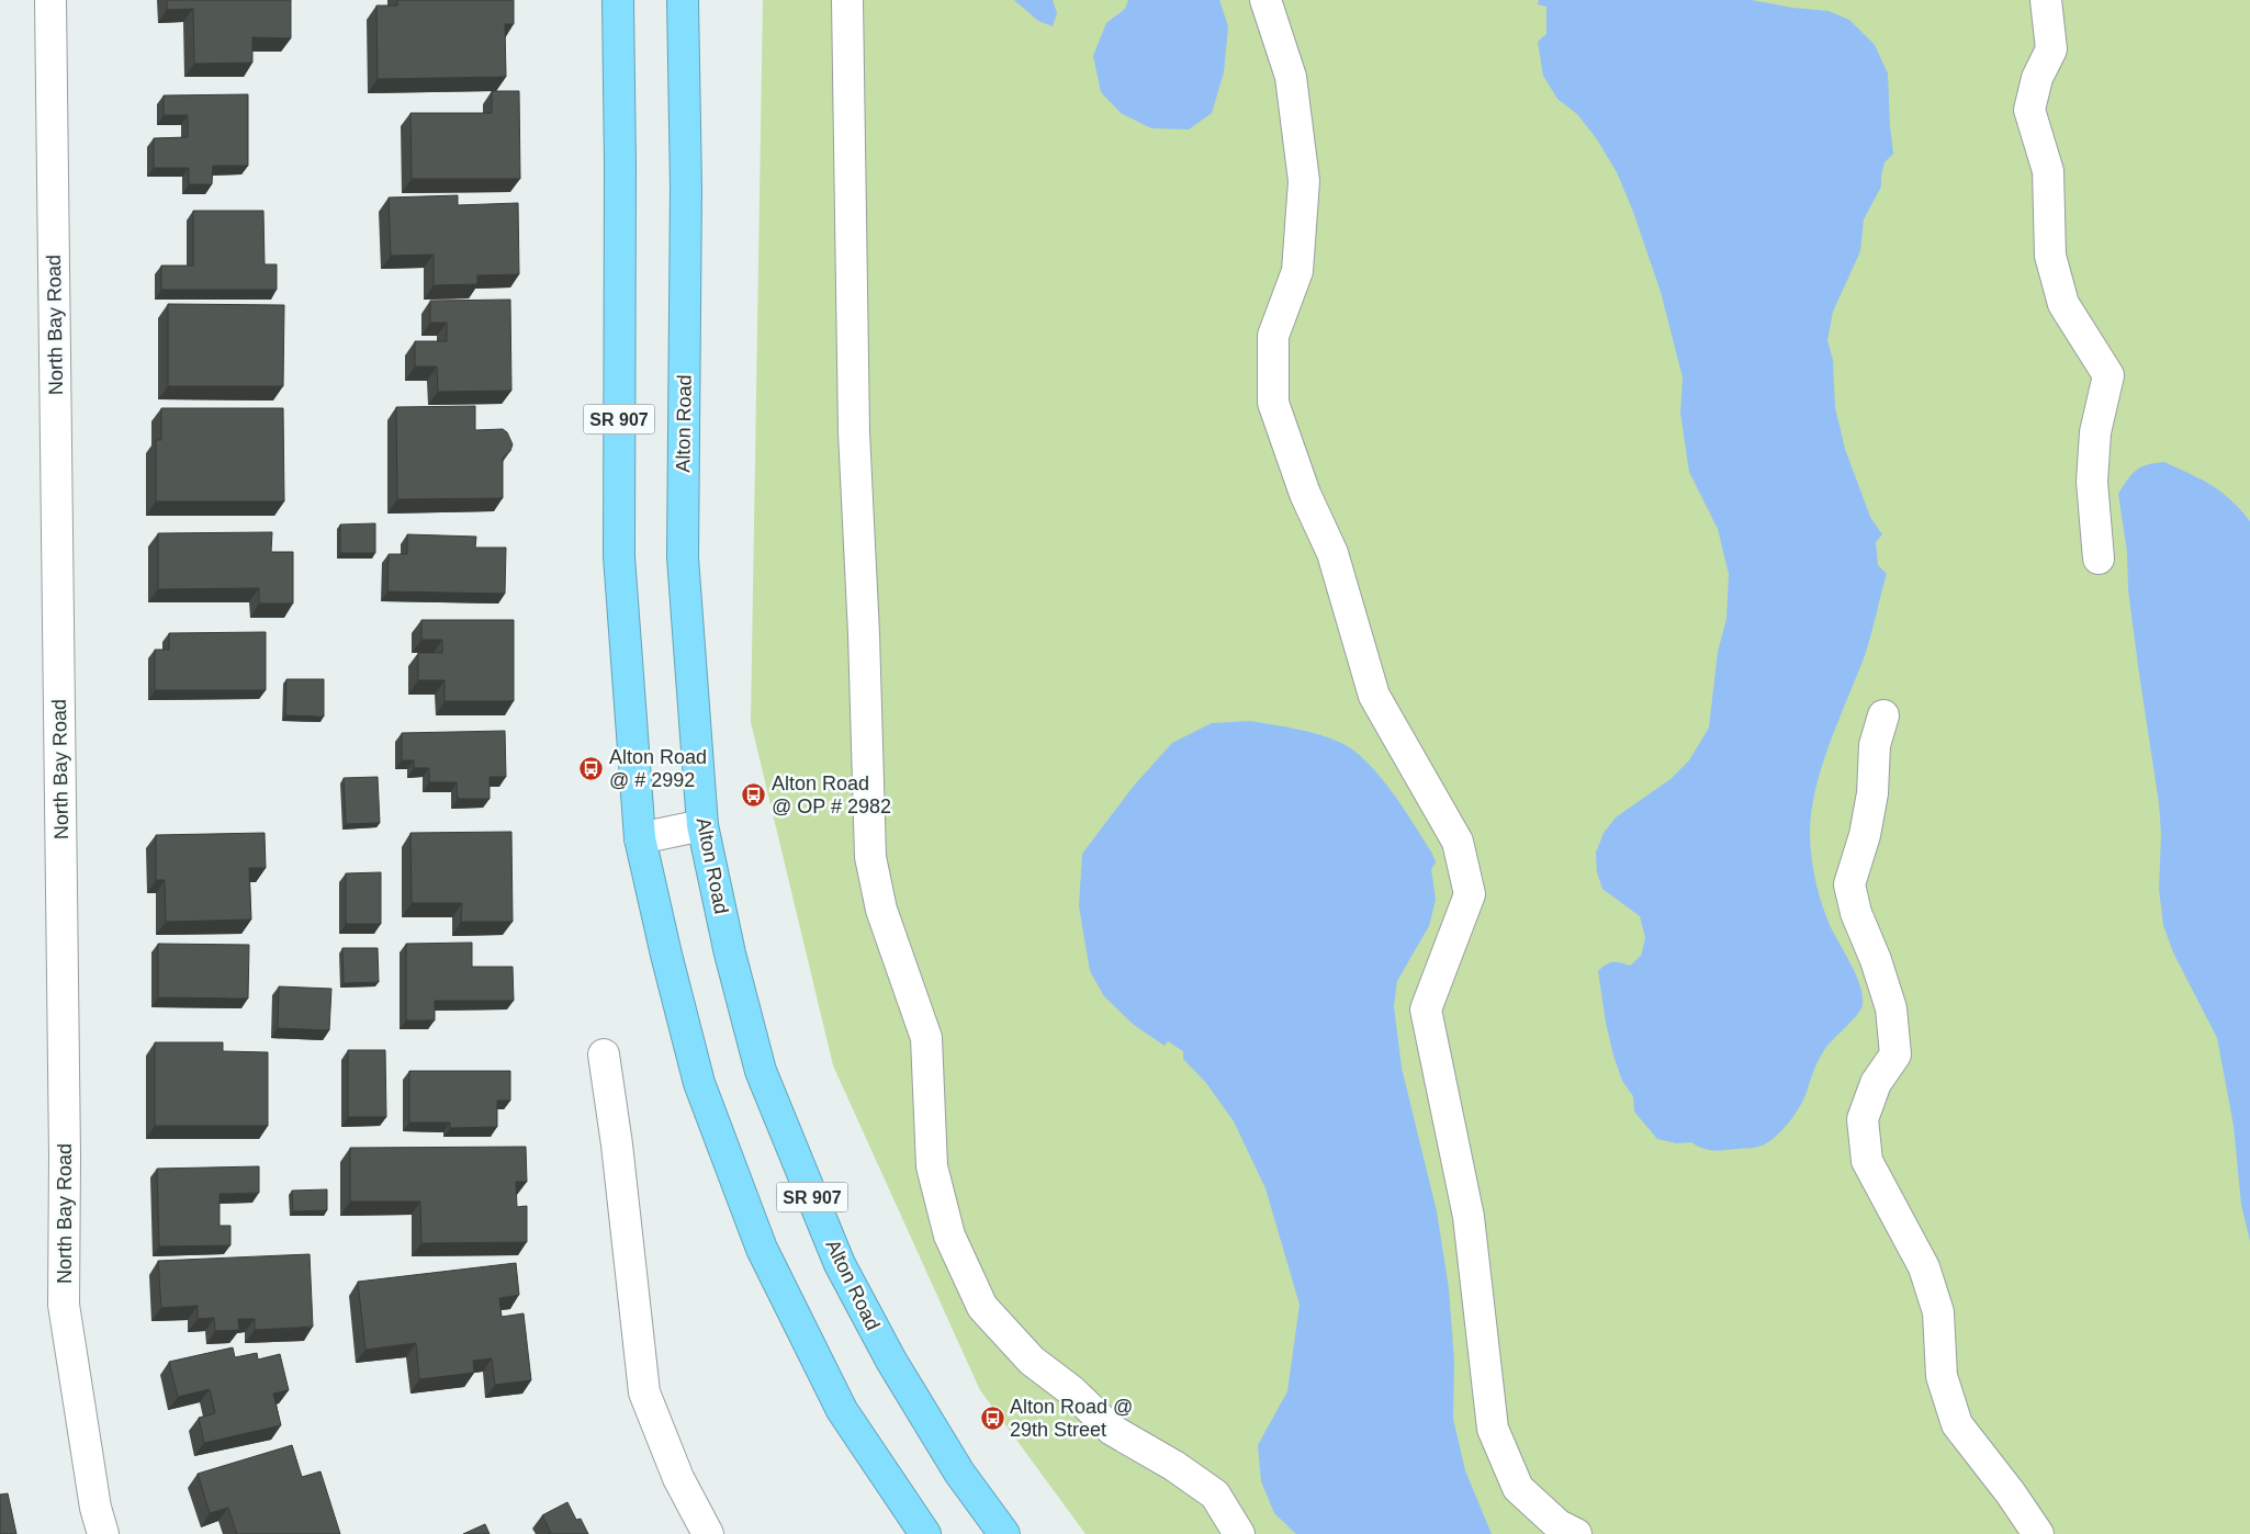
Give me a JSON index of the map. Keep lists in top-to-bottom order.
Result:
{
  "streets": {
    "highway": ["SR 907", "Alton Road"],
    "street": ["North Bay Road"]
  },
  "places": {
    "bus stop": ["Alton Road @ # 2992", "Alton Road @ OP # 2982", "Alton Road @ 29th Street"]
  }
}
